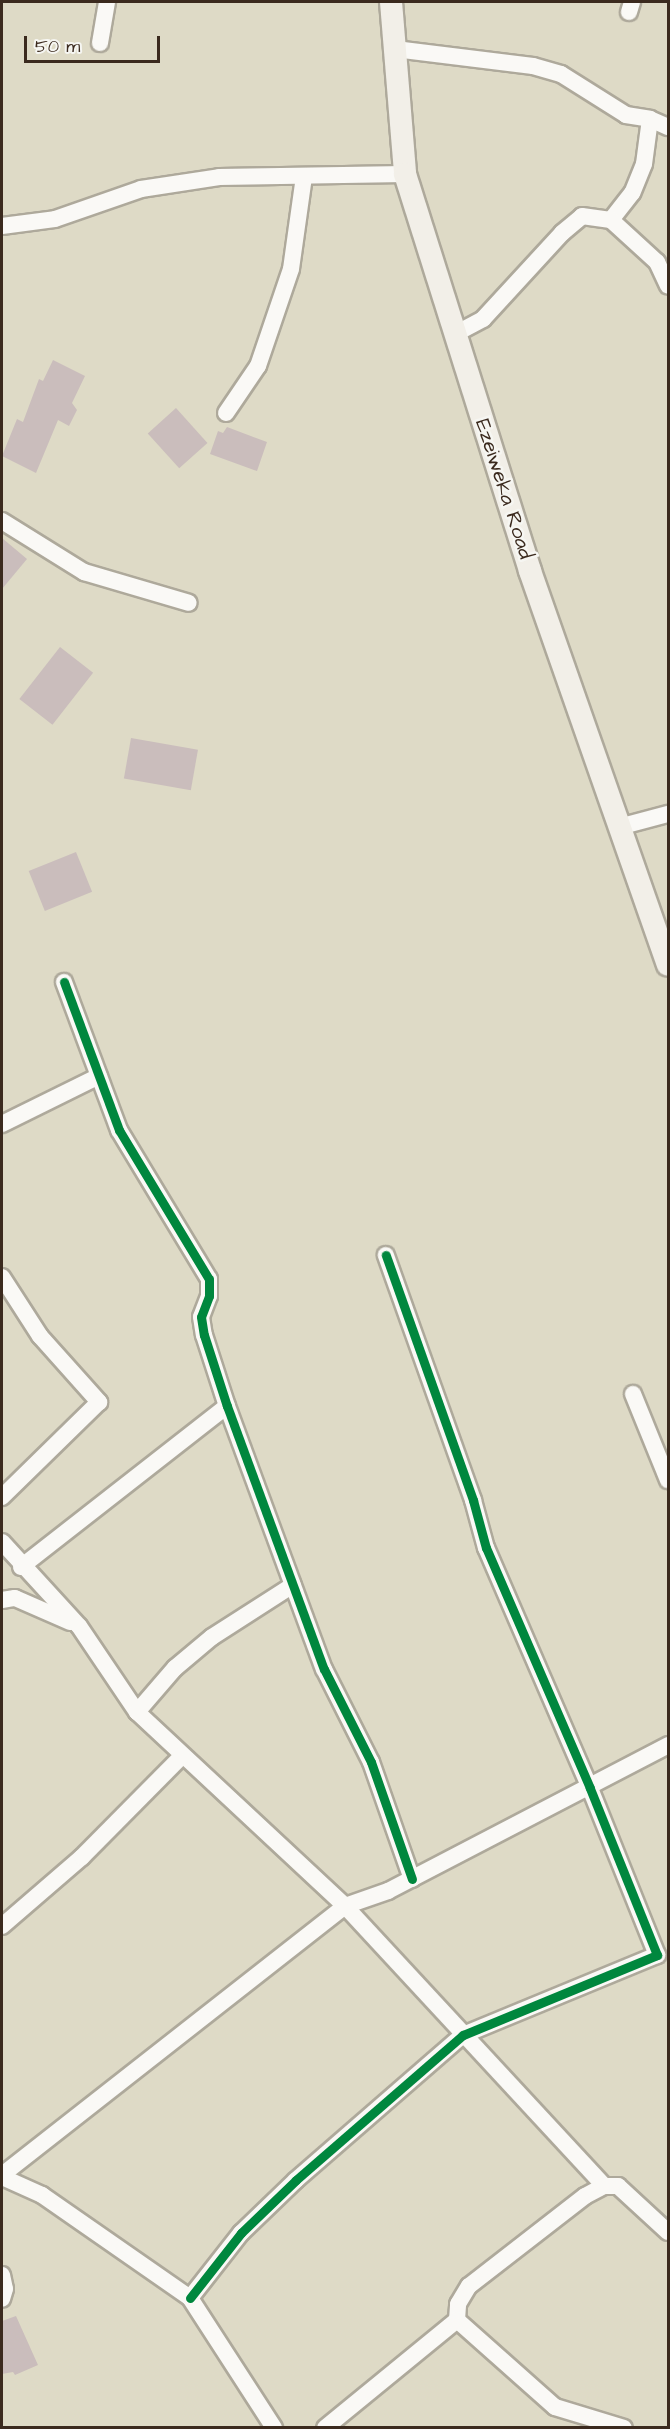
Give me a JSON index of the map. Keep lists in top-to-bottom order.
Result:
{
  "streets": {
    "main road": ["Ezeiweka Road"]
  },
  "scale_bar": "50 m"
}
